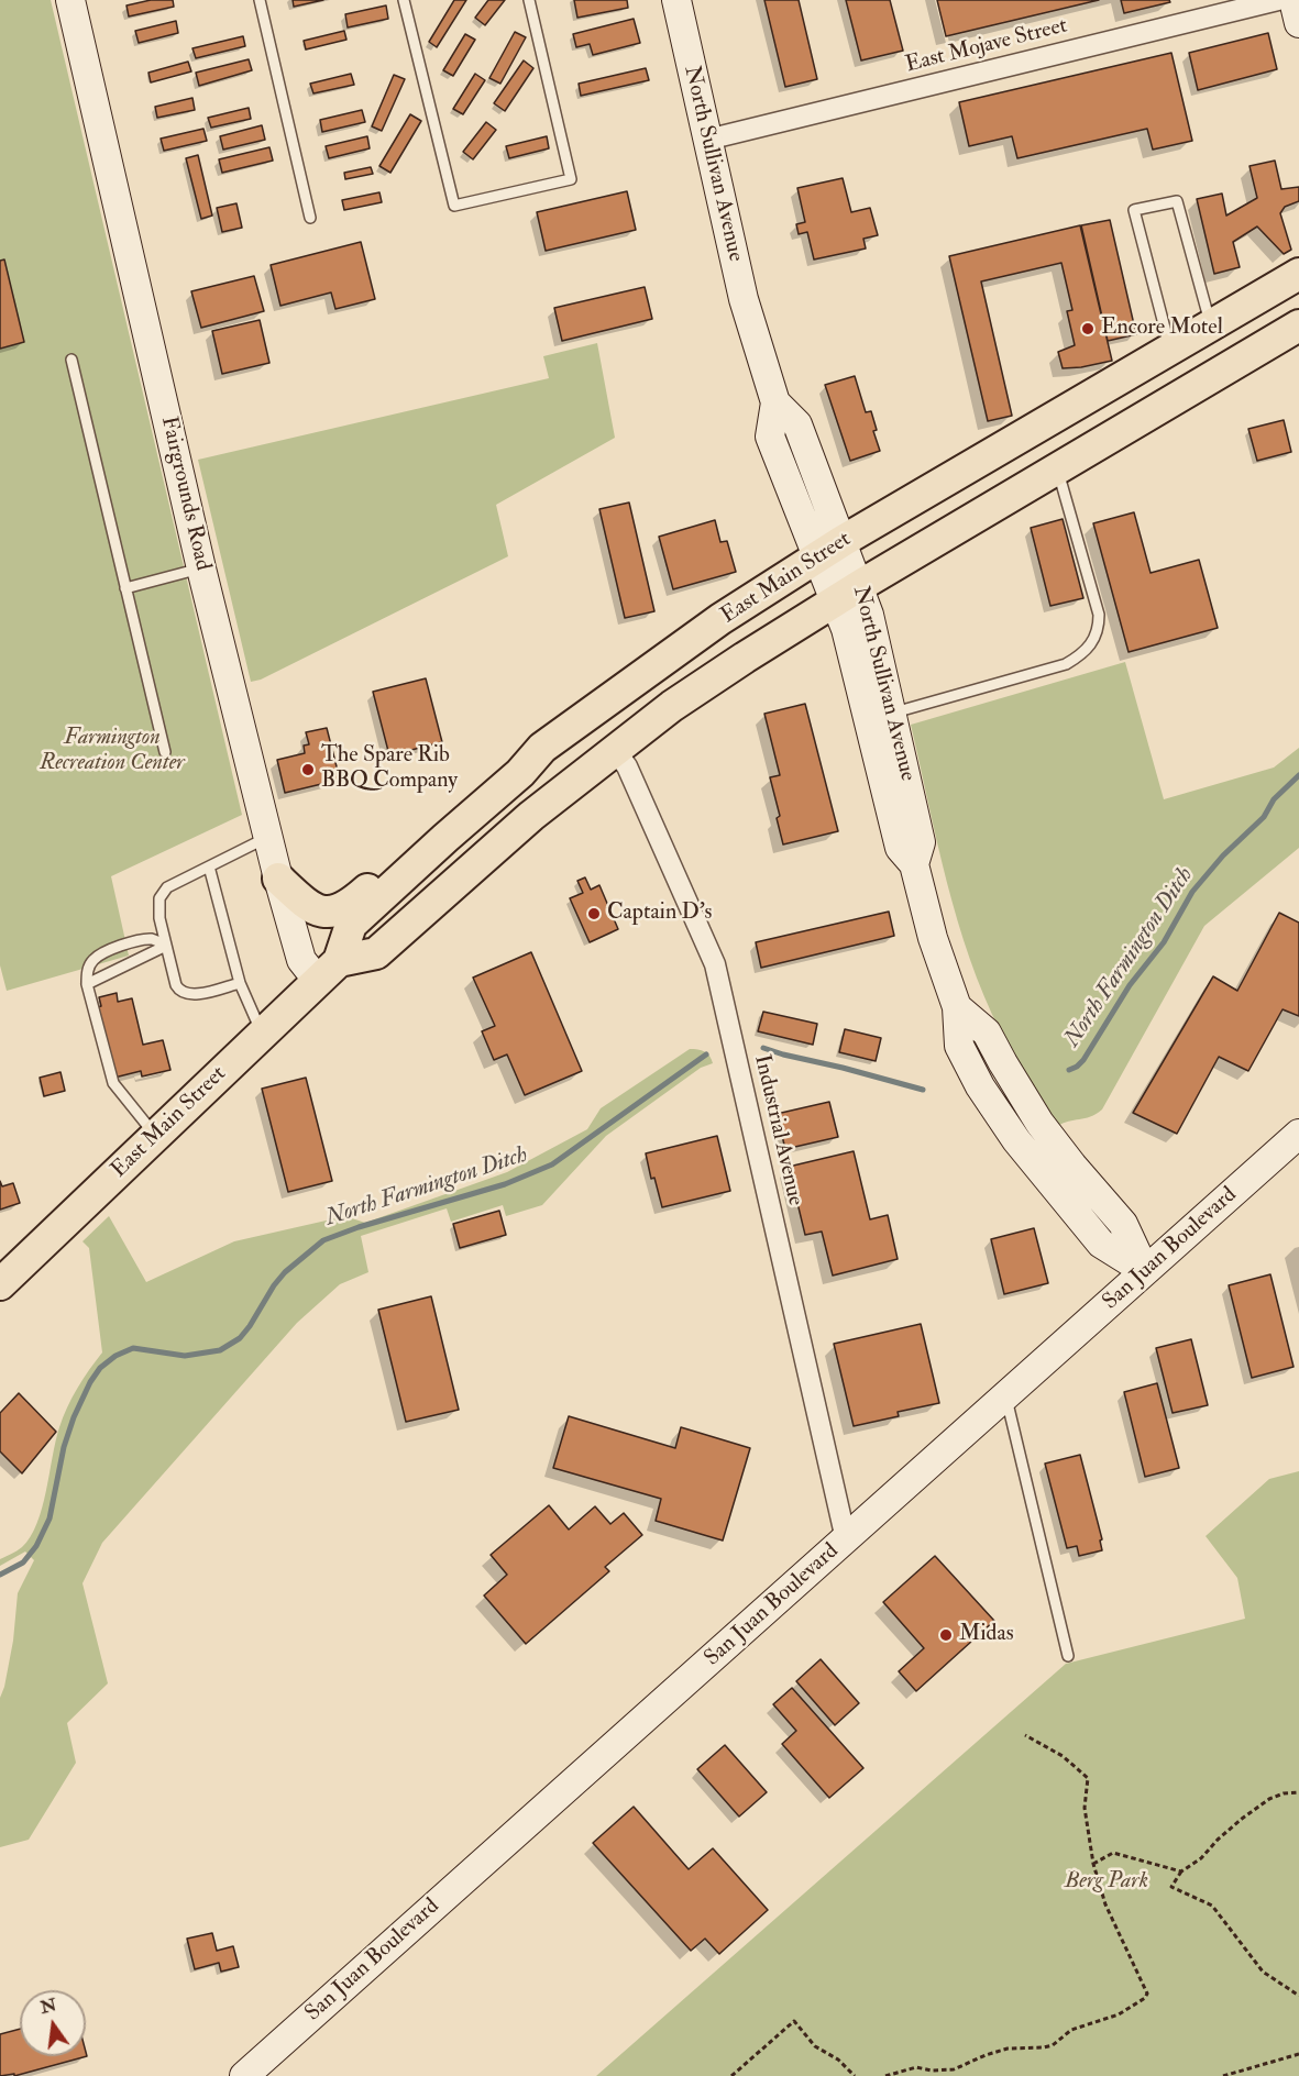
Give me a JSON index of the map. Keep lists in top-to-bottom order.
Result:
{
  "streets": {
    "main road": [
      "North Sullivan Avenue",
      "Fairgrounds Road",
      "East Main Street",
      "San Juan Boulevard"
    ],
    "street": ["East Mojave Street", "Industrial Avenue"]
  },
  "crossings": [
    ["East Mojave Street", "North Sullivan Avenue"],
    ["North Sullivan Avenue", "East Main Street"],
    ["North Sullivan Avenue", "San Juan Boulevard"],
    ["Fairgrounds Road", "East Main Street"],
    ["East Main Street", "Industrial Avenue"],
    ["Industrial Avenue", "San Juan Boulevard"]
  ],
  "water": ["North Farmington Ditch"],
  "parks": ["Farmington Recreation Center", "Berg Park"],
  "places": [
    "Encore Motel",
    "The Spare Rib BBQ Company",
    "Captain D's",
    "Midas"
  ],
  "north": "top"
}
